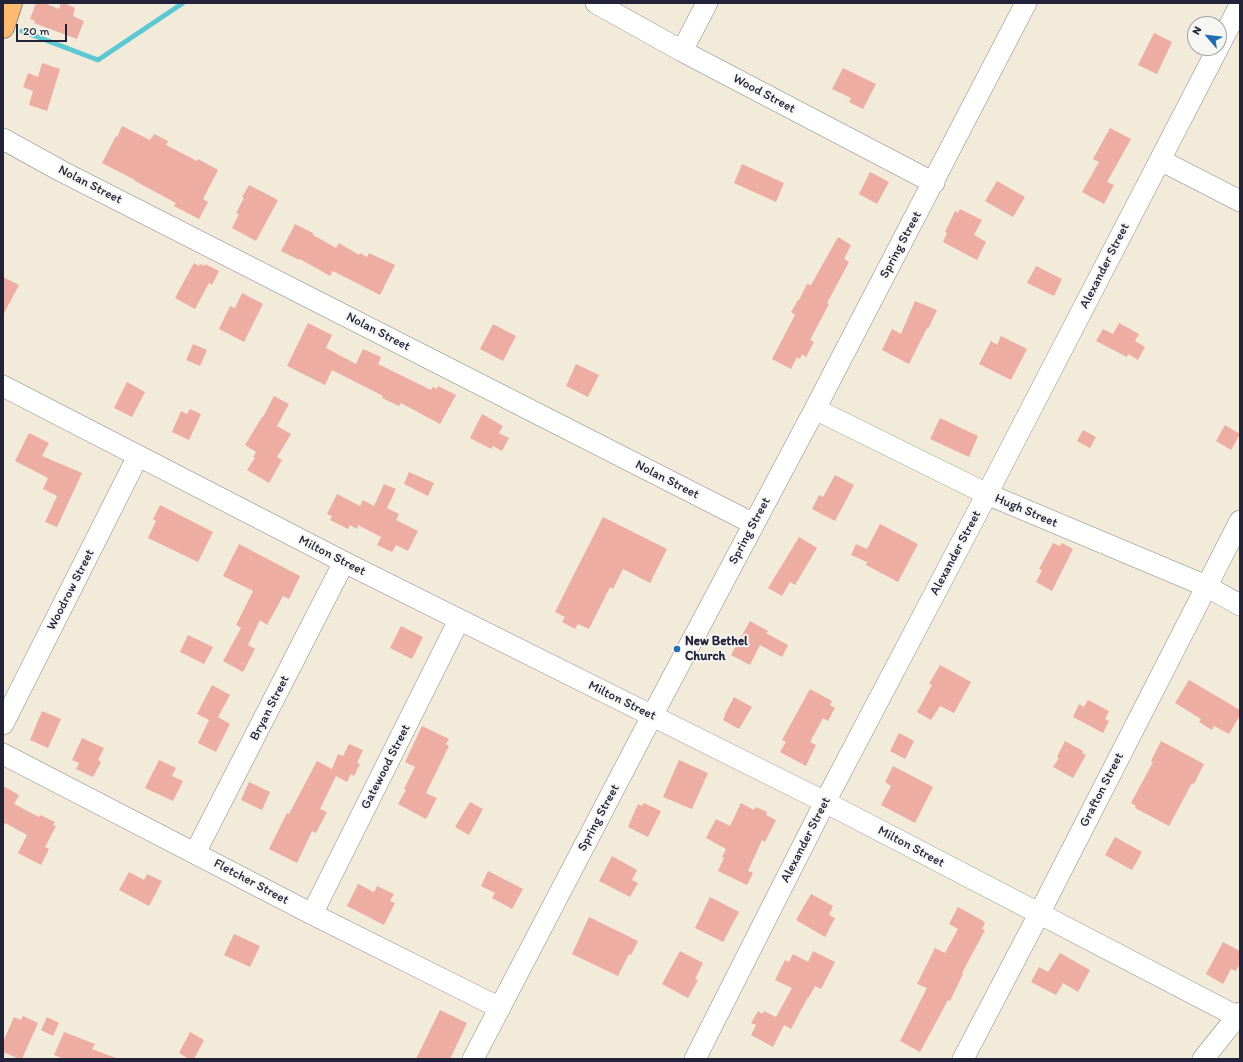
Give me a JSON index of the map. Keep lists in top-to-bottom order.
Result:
{
  "streets": {
    "street": [
      "Wood Street",
      "Nolan Street",
      "Spring Street",
      "Alexander Street",
      "Hugh Street",
      "Milton Street",
      "Woodrow Street",
      "Bryan Street",
      "Gatewood Street",
      "Grafton Street",
      "Fletcher Street"
    ]
  },
  "crossings": [
    ["Wood Street", "Spring Street"],
    ["Nolan Street", "Spring Street"],
    ["Spring Street", "Hugh Street"],
    ["Spring Street", "Milton Street"],
    ["Spring Street", "Fletcher Street"],
    ["Alexander Street", "Hugh Street"],
    ["Alexander Street", "Milton Street"],
    ["Hugh Street", "Grafton Street"],
    ["Milton Street", "Woodrow Street"],
    ["Milton Street", "Bryan Street"],
    ["Milton Street", "Gatewood Street"],
    ["Milton Street", "Grafton Street"],
    ["Bryan Street", "Fletcher Street"],
    ["Gatewood Street", "Fletcher Street"]
  ],
  "places": ["New Bethel Church"],
  "scale_bar": "20 m",
  "north": "top left"
}
